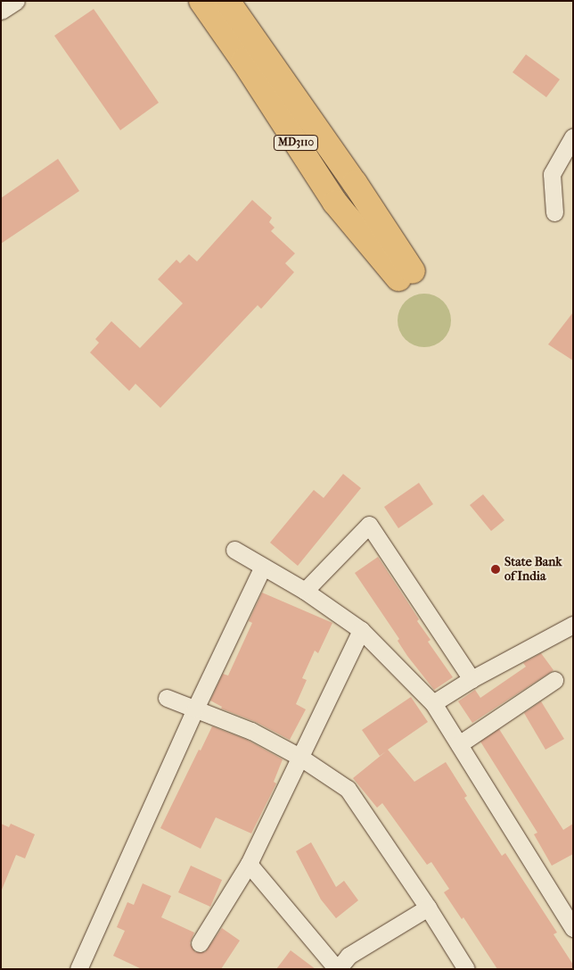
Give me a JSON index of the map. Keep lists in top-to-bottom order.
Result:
{
  "streets": {
    "main road": ["MD3110"]
  },
  "places": ["State Bank of India"]
}
